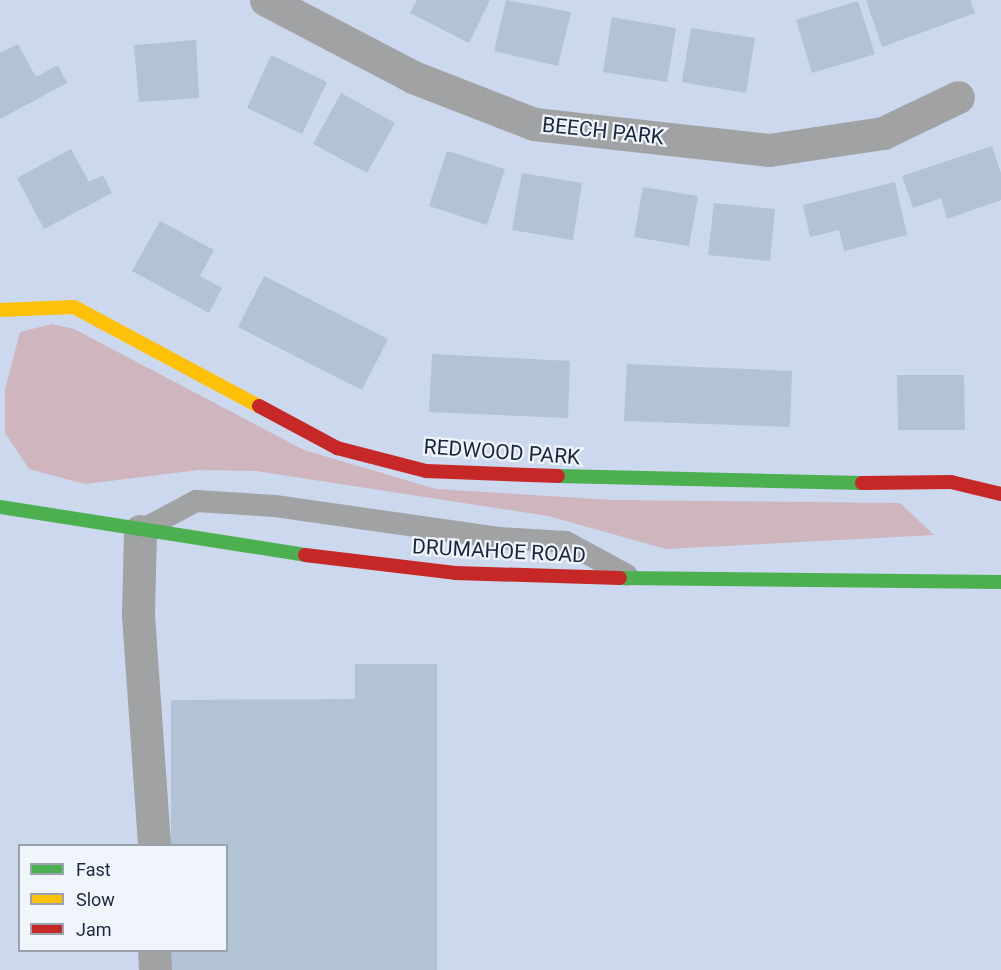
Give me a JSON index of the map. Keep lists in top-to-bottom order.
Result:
{
  "streets": {
    "street": ["BEECH PARK", "REDWOOD PARK", "DRUMAHOE ROAD"]
  },
  "legend": ["Fast", "Slow", "Jam"]
}
